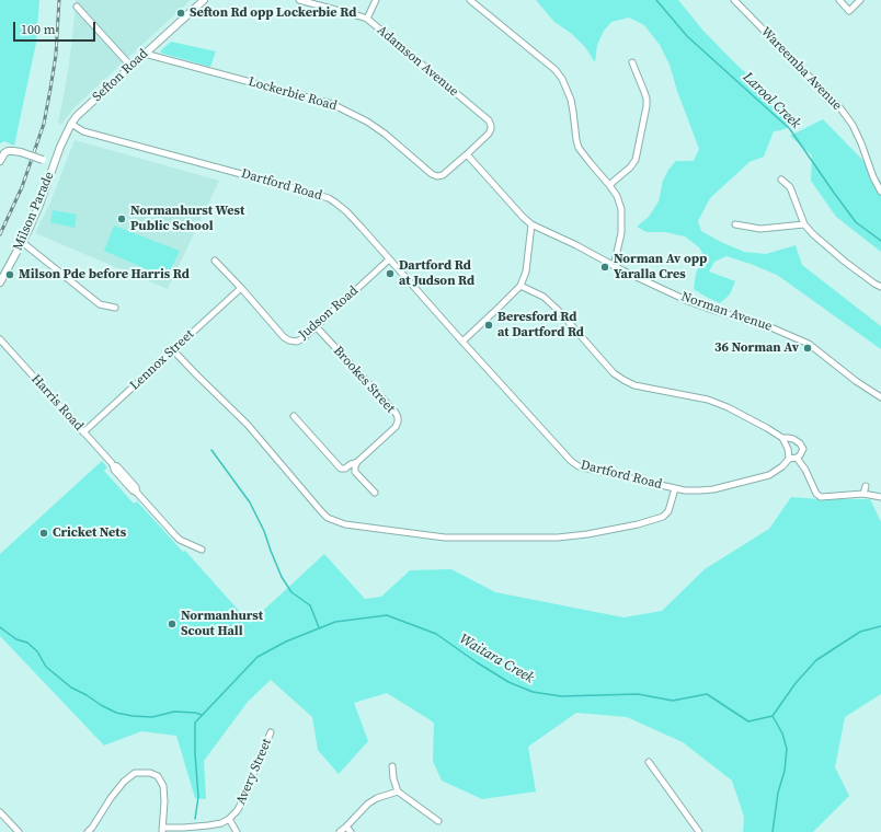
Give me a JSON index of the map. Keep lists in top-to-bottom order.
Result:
{
  "streets": {
    "street": [
      "Adamson Avenue",
      "Wareemba Avenue",
      "Sefton Road",
      "Lockerbie Road",
      "Dartford Road",
      "Milson Parade",
      "Norman Avenue",
      "Judson Road",
      "Lennox Street",
      "Brookes Street",
      "Harris Road",
      "Avery Street"
    ]
  },
  "crossings": [
    ["Adamson Avenue", "Lockerbie Road"],
    ["Adamson Avenue", "Norman Avenue"],
    ["Sefton Road", "Lockerbie Road"],
    ["Sefton Road", "Dartford Road"],
    ["Sefton Road", "Milson Parade"],
    ["Lockerbie Road", "Norman Avenue"],
    ["Dartford Road", "Judson Road"],
    ["Dartford Road", "Lennox Street"],
    ["Judson Road", "Lennox Street"],
    ["Judson Road", "Brookes Street"],
    ["Lennox Street", "Harris Road"]
  ],
  "water": ["Larool Creek", "Waitara Creek"],
  "places": [
    "Sefton Rd opp Lockerbie Rd",
    "Normanhurst West Public School",
    "Norman Av opp Yaralla Cres",
    "Dartford Rd at Judson Rd",
    "Milson Pde before Harris Rd",
    "Beresford Rd at Dartford Rd",
    "36 Norman Av",
    "Cricket Nets",
    "Normanhurst Scout Hall"
  ],
  "scale_bar": "100 m"
}
